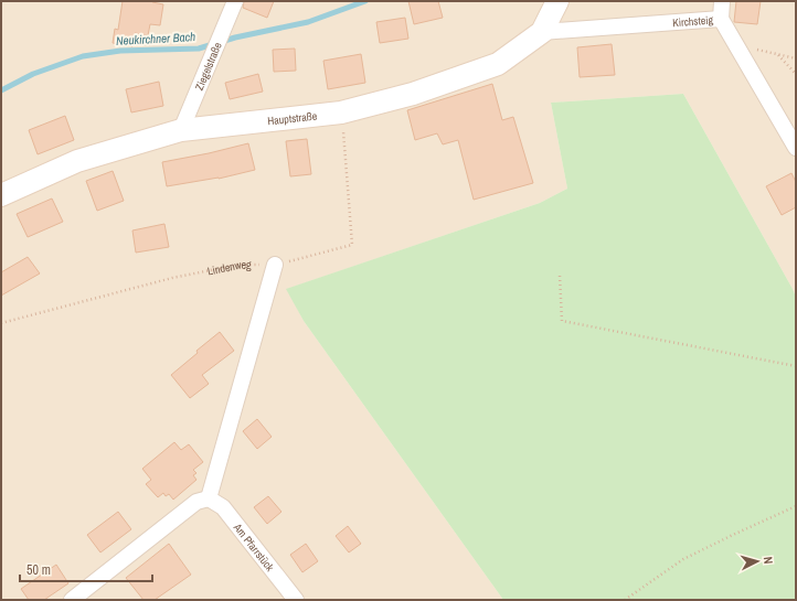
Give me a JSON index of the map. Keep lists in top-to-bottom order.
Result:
{
  "streets": {
    "main road": ["Hauptstraße"],
    "street": ["Kirchsteig", "Ziegelstraße", "Am Pfarrstück"],
    "path": ["Lindenweg"]
  },
  "crossings": [
    ["Kirchsteig", "Hauptstraße"],
    ["Ziegelstraße", "Hauptstraße"],
    ["Hauptstraße", "Lindenweg"]
  ],
  "water": ["Neukirchner Bach"],
  "scale_bar": "50 m",
  "north": "right"
}
